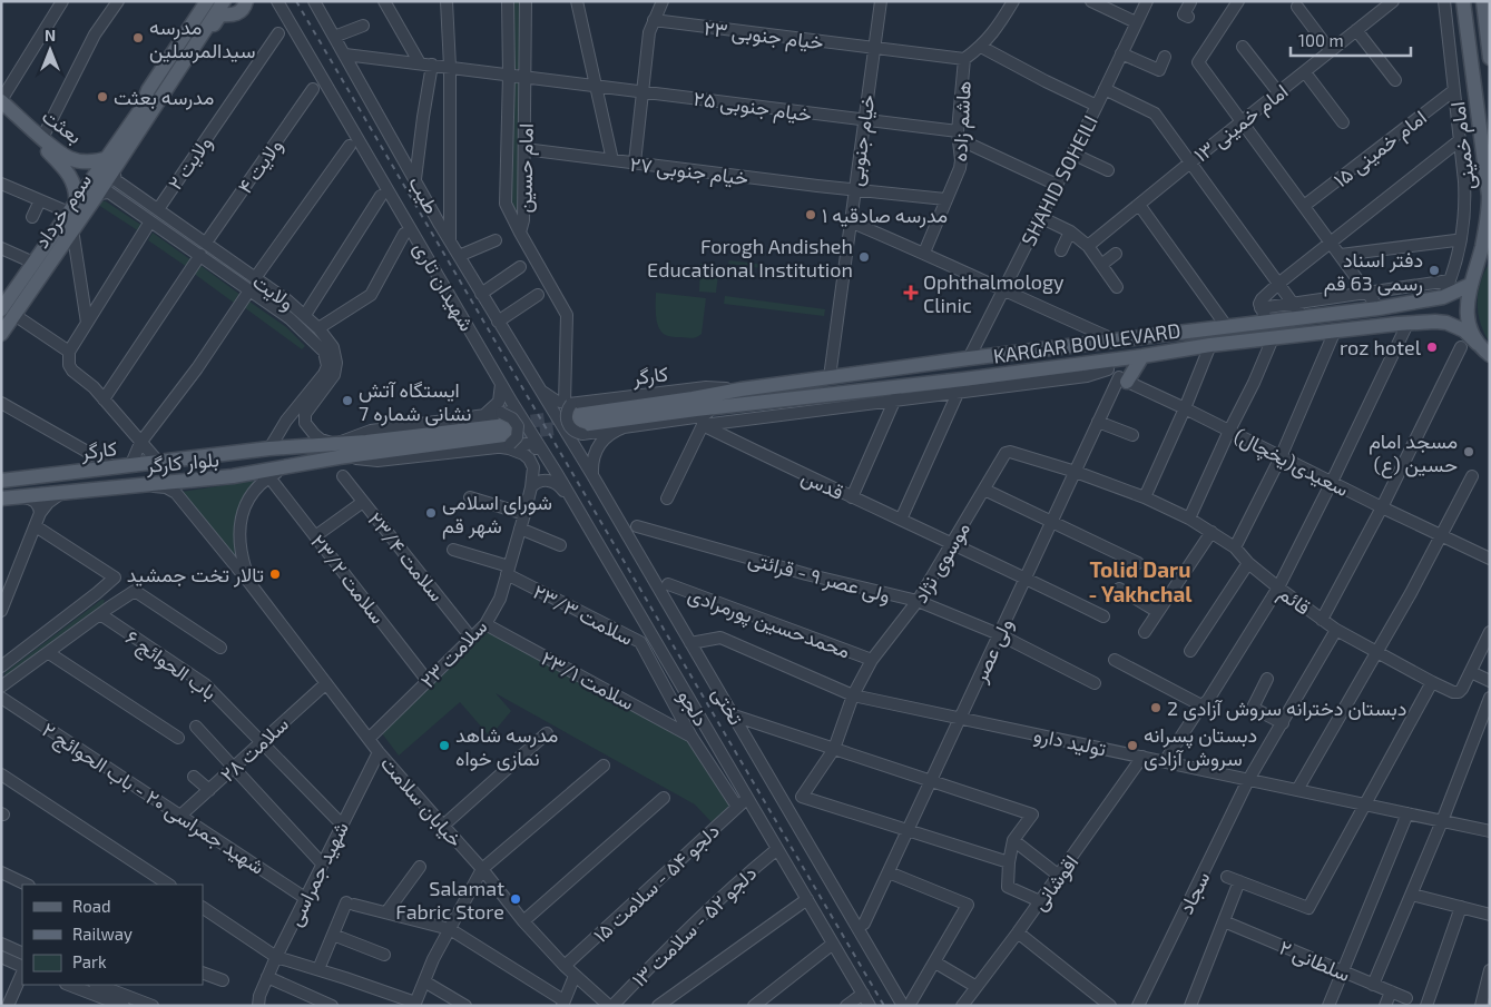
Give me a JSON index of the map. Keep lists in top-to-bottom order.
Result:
{
  "streets": {
    "main road": [
      "بعثت",
      "امام خمینی",
      "سوم خرداد",
      "KARGAR BOULEVARD",
      "کارگر",
      "بلوار کارگر"
    ],
    "street": [
      "خیام جنوبی ۲۳",
      "خیام جنوبی ۲۵",
      "هاشم زاده",
      "امام خمینی ۱۳",
      "خیام جنوبی",
      "امام خمینی ۱۵",
      "ولایت ۲",
      "ولایت ۴",
      "امام حسین",
      "خیام جنوبی ۲۷",
      "SHAHID SOHEILI",
      "طیب",
      "شهیدان تاری",
      "ولایت",
      "سعیدی(یخچال)",
      "قدس",
      "سلامت ۲۳/۴",
      "موسوی نژاد",
      "ولی عصر ۹ - قرائتی",
      "سلامت ۲۳/۲",
      "قائم",
      "سلامت ۲۳/۳",
      "محمدحسین پورمرادی",
      "ولی عصر",
      "سلامت ۲۳",
      "باب الحوائج ۶",
      "سلامت ۲۳/۱",
      "تختی",
      "دلجو",
      "تولید دارو",
      "سلامت ۲۸",
      "شهید جمراسی ۲۰ - باب الحوائج ۲",
      "خیابان سلامت",
      "شهید جمراسی",
      "دلجو ۵۴ - سلامت ۱۵",
      "اقوشانی",
      "سجاد",
      "دلجو ۵۲ - سلامت ۱۳",
      "۲ سلطانی"
    ]
  },
  "crossings": [
    ["خیام جنوبی ۲۳", "هاشم زاده"],
    ["خیام جنوبی ۲۳", "خیام جنوبی"],
    ["خیام جنوبی ۲۵", "هاشم زاده"],
    ["خیام جنوبی ۲۵", "خیام جنوبی"],
    ["خیام جنوبی ۲۵", "امام حسین"],
    ["خیام جنوبی ۲۵", "SHAHID SOHEILI"],
    ["خیام جنوبی ۲۵", "طیب"],
    ["هاشم زاده", "خیام جنوبی ۲۷"],
    ["بعثت", "سوم خرداد"],
    ["بعثت", "ولایت"],
    ["خیام جنوبی", "خیام جنوبی ۲۷"],
    ["خیام جنوبی", "KARGAR BOULEVARD"],
    ["امام خمینی", "KARGAR BOULEVARD"],
    ["ولایت ۲", "ولایت"],
    ["ولایت ۴", "ولایت"],
    ["امام حسین", "خیام جنوبی ۲۷"],
    ["SHAHID SOHEILI", "KARGAR BOULEVARD"],
    ["طیب", "تختی"],
    ["سوم خرداد", "ولایت"],
    ["شهیدان تاری", "دلجو"],
    ["KARGAR BOULEVARD", "کارگر"],
    ["KARGAR BOULEVARD", "سعیدی(یخچال)"],
    ["KARGAR BOULEVARD", "قدس"],
    ["کارگر", "بلوار کارگر"],
    ["بلوار کارگر", "خیابان سلامت"],
    ["سعیدی(یخچال)", "ولی عصر"],
    ["قدس", "موسوی نژاد"],
    ["قدس", "ولی عصر"],
    ["سلامت ۲۳/۴", "سلامت ۲۳"],
    ["موسوی نژاد", "ولی عصر ۹ - قرائتی"],
    ["موسوی نژاد", "قائم"],
    ["موسوی نژاد", "محمدحسین پورمرادی"],
    ["موسوی نژاد", "ولی عصر"],
    ["موسوی نژاد", "تولید دارو"],
    ["ولی عصر ۹ - قرائتی", "ولی عصر"],
    ["سلامت ۲۳/۲", "سلامت ۲۳"],
    ["سلامت ۲۳/۲", "خیابان سلامت"],
    ["قائم", "ولی عصر"],
    ["قائم", "سجاد"],
    ["سلامت ۲۳/۳", "سلامت ۲۳"],
    ["سلامت ۲۳/۳", "سلامت ۲۳/۱"],
    ["سلامت ۲۳/۳", "دلجو ۵۴ - سلامت ۱۵"],
    ["ولی عصر", "تولید دارو"],
    ["سلامت ۲۳", "سلامت ۲۳/۱"],
    ["سلامت ۲۳", "دلجو"],
    ["سلامت ۲۳", "خیابان سلامت"],
    ["باب الحوائج ۶", "سلامت ۲۸"],
    ["باب الحوائج ۶", "شهید جمراسی"],
    ["تختی", "تولید دارو"],
    ["دلجو", "دلجو ۵۴ - سلامت ۱۵"],
    ["دلجو", "دلجو ۵۲ - سلامت ۱۳"],
    ["تولید دارو", "اقوشانی"],
    ["تولید دارو", "سجاد"],
    ["سلامت ۲۸", "شهید جمراسی ۲۰ - باب الحوائج ۲"],
    ["سلامت ۲۸", "خیابان سلامت"],
    ["شهید جمراسی ۲۰ - باب الحوائج ۲", "شهید جمراسی"],
    ["خیابان سلامت", "شهید جمراسی"],
    ["خیابان سلامت", "دلجو ۵۴ - سلامت ۱۵"],
    ["خیابان سلامت", "دلجو ۵۲ - سلامت ۱۳"]
  ],
  "districts": ["Tolid Daru - Yakhchal"],
  "places": {
    "other": [
      "مدرسه سیدالمرسلین",
      "مدرسه بعثت",
      "مدرسه صادقیه ۱",
      "Forogh Andisheh Educational Institution",
      "دفتر اسناد رسمی 63 قم",
      "roz hotel",
      "ایستگاه آتش نشانی شماره 7",
      "مسجد امام حسین (ع)",
      "شورای اسلامی شهر قم",
      "تالار تخت جمشید",
      "دبستان دخترانه سروش آزادی 2",
      "مدرسه شاهد نمازی خواه",
      "دبستان پسرانه سروش آزادی",
      "Salamat Fabric Store"
    ],
    "health": ["Ophthalmology Clinic"]
  },
  "legend": ["Road", "Railway", "Park"],
  "scale_bar": "100 m",
  "north": "top"
}
